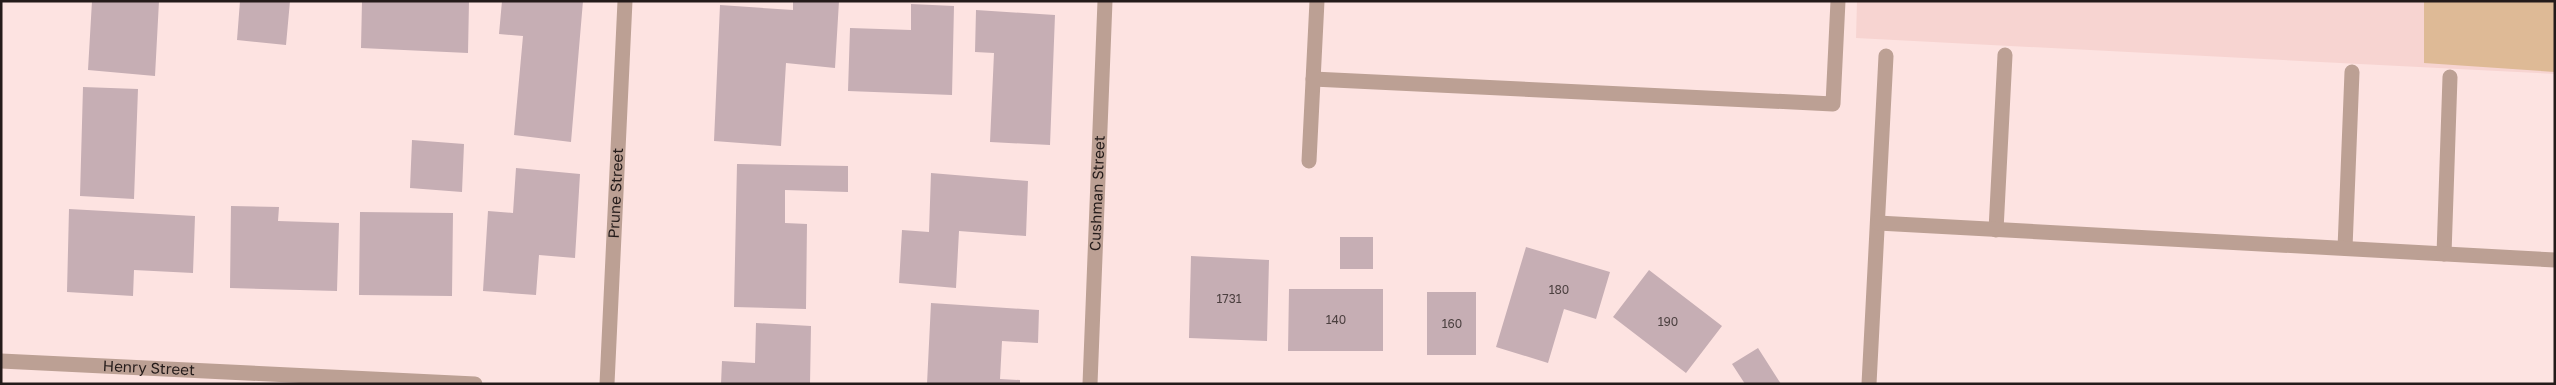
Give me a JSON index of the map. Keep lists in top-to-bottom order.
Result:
{
  "streets": {
    "street": ["Prune Street", "Cushman Street", "Henry Street"]
  },
  "house_numbers": [
    "180",
    "1731",
    "140",
    "190",
    "160"
  ]
}
